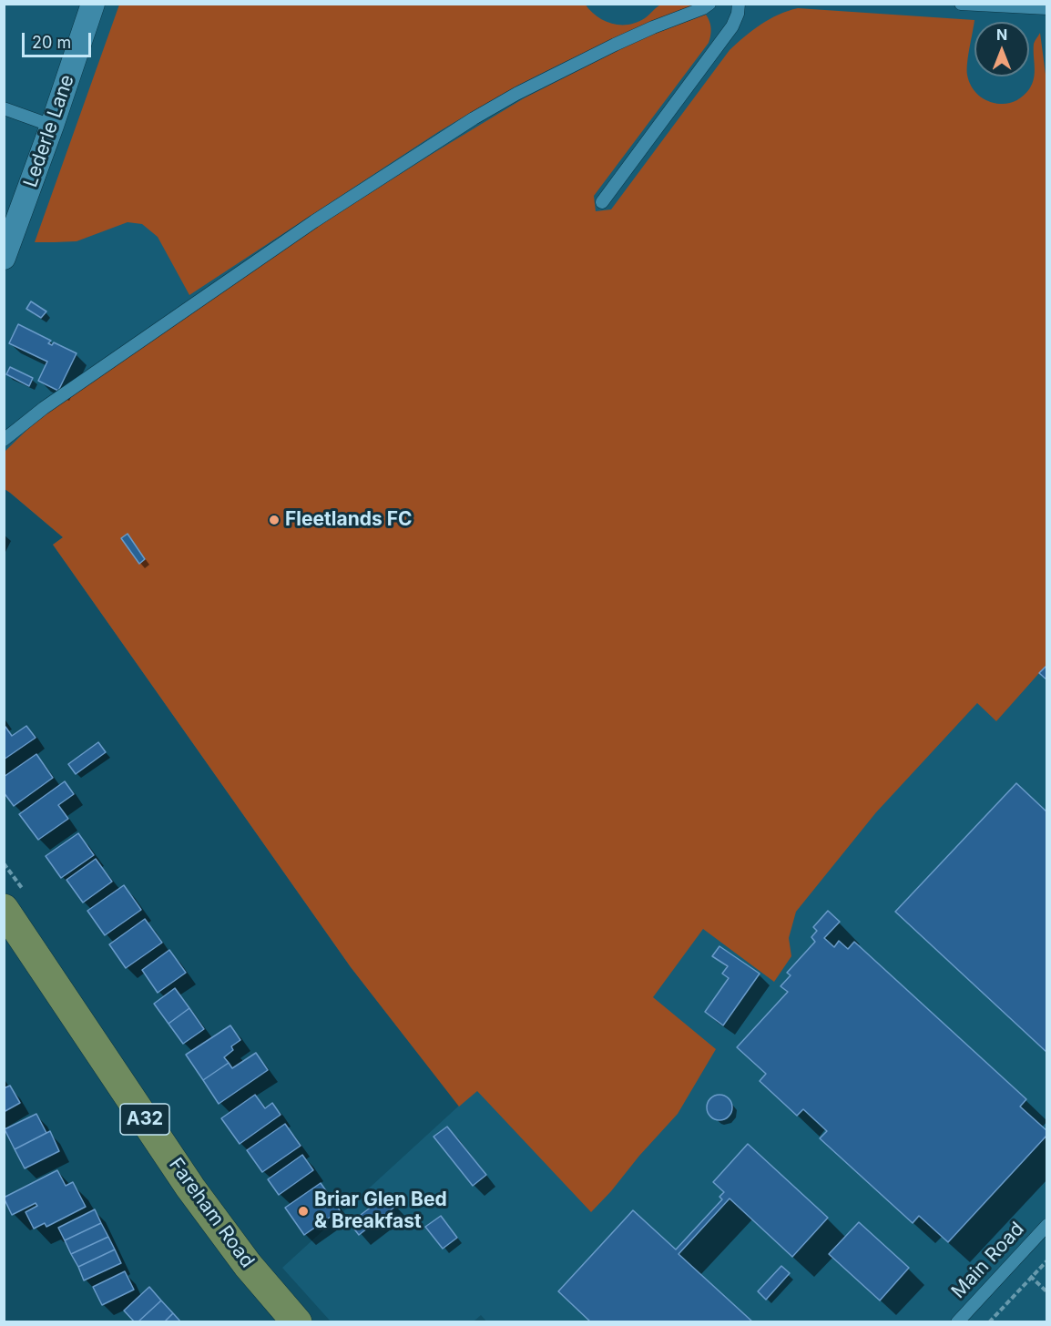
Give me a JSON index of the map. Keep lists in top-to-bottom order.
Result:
{
  "streets": {
    "main road": ["A32", "Fareham Road"],
    "street": ["Lederle Lane"],
    "lane": ["Main Road"]
  },
  "places": ["Fleetlands FC", "Briar Glen Bed & Breakfast"],
  "scale_bar": "20 m",
  "north": "top"
}
